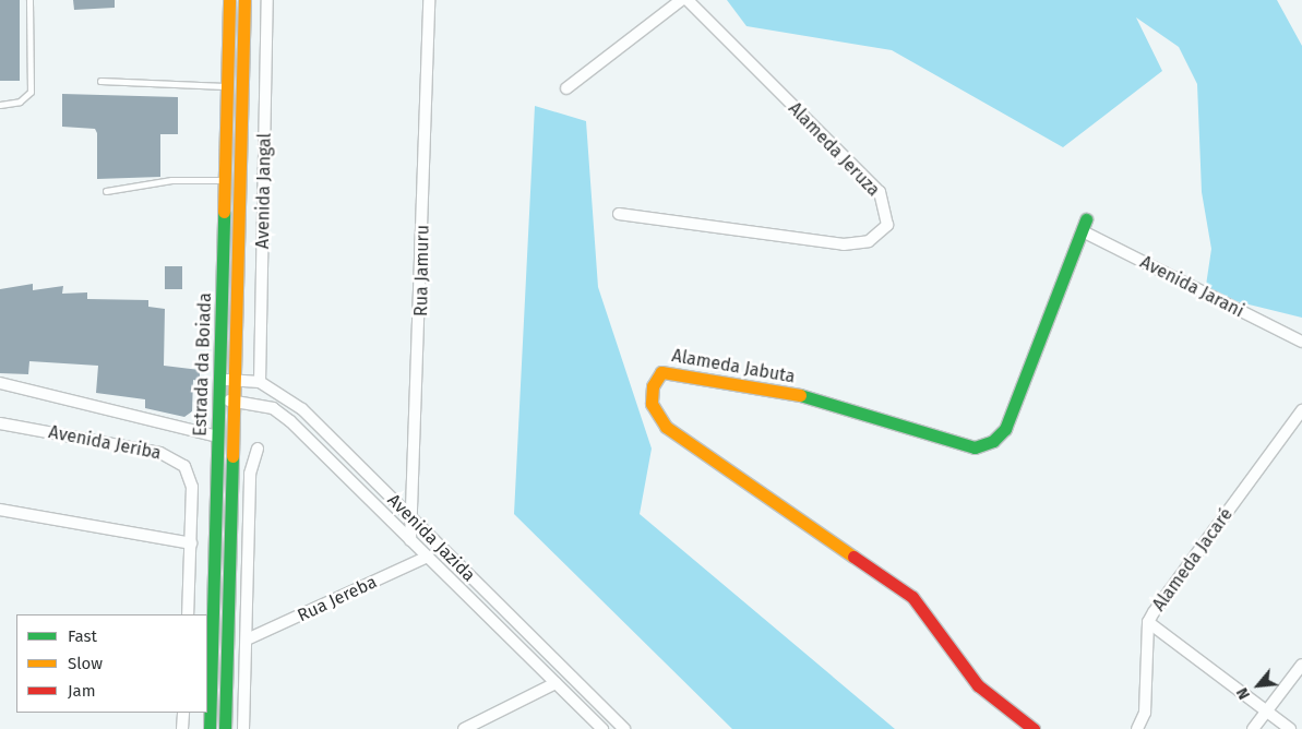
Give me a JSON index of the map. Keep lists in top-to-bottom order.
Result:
{
  "streets": {
    "main road": ["Estrada da Boiada", "Alameda Jabuta"],
    "street": [
      "Alameda Jeruza",
      "Avenida Jangal",
      "Rua Jamuru",
      "Avenida Jarani",
      "Avenida Jeriba",
      "Avenida Jazida",
      "Alameda Jacaré",
      "Rua Jereba"
    ]
  },
  "crossings": [
    ["Avenida Jangal", "Avenida Jazida"],
    ["Rua Jamuru", "Avenida Jazida"],
    ["Avenida Jarani", "Alameda Jabuta"],
    ["Estrada da Boiada", "Avenida Jazida"],
    ["Avenida Jazida", "Rua Jereba"]
  ],
  "legend": ["Fast", "Slow", "Jam"],
  "north": "bottom left"
}
